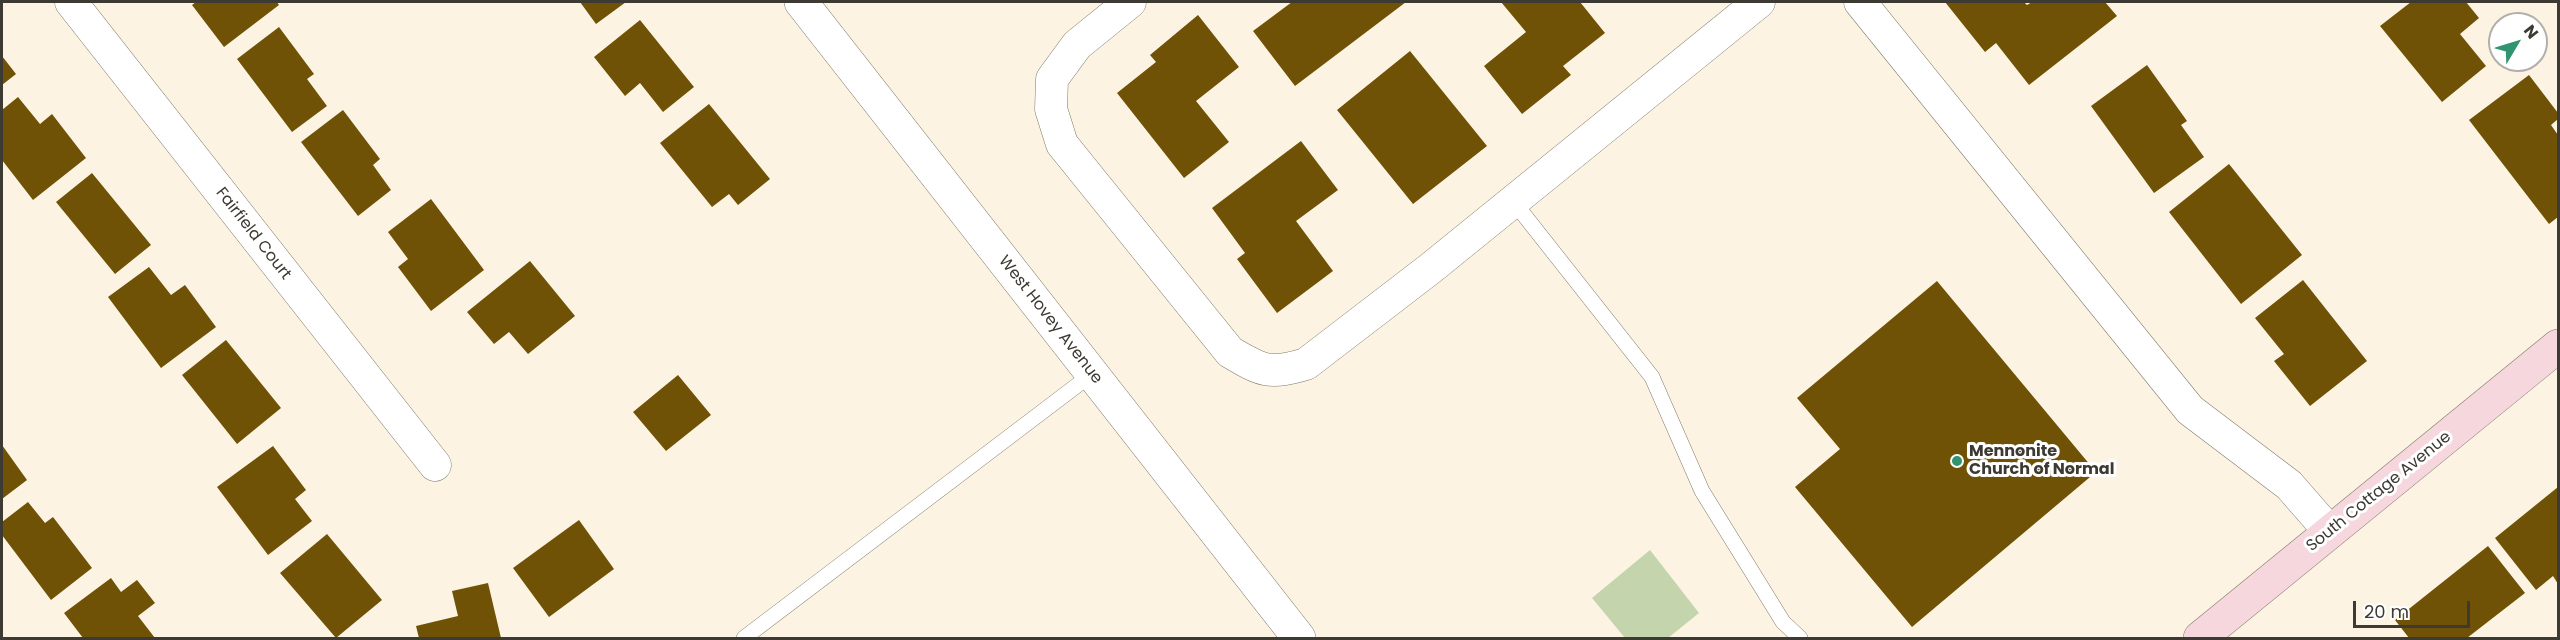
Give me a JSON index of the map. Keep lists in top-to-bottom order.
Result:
{
  "streets": {
    "main road": ["South Cottage Avenue"],
    "street": ["Fairfield Court", "West Hovey Avenue"]
  },
  "places": ["Mennonite Church of Normal"],
  "scale_bar": "20 m",
  "north": "top right"
}
